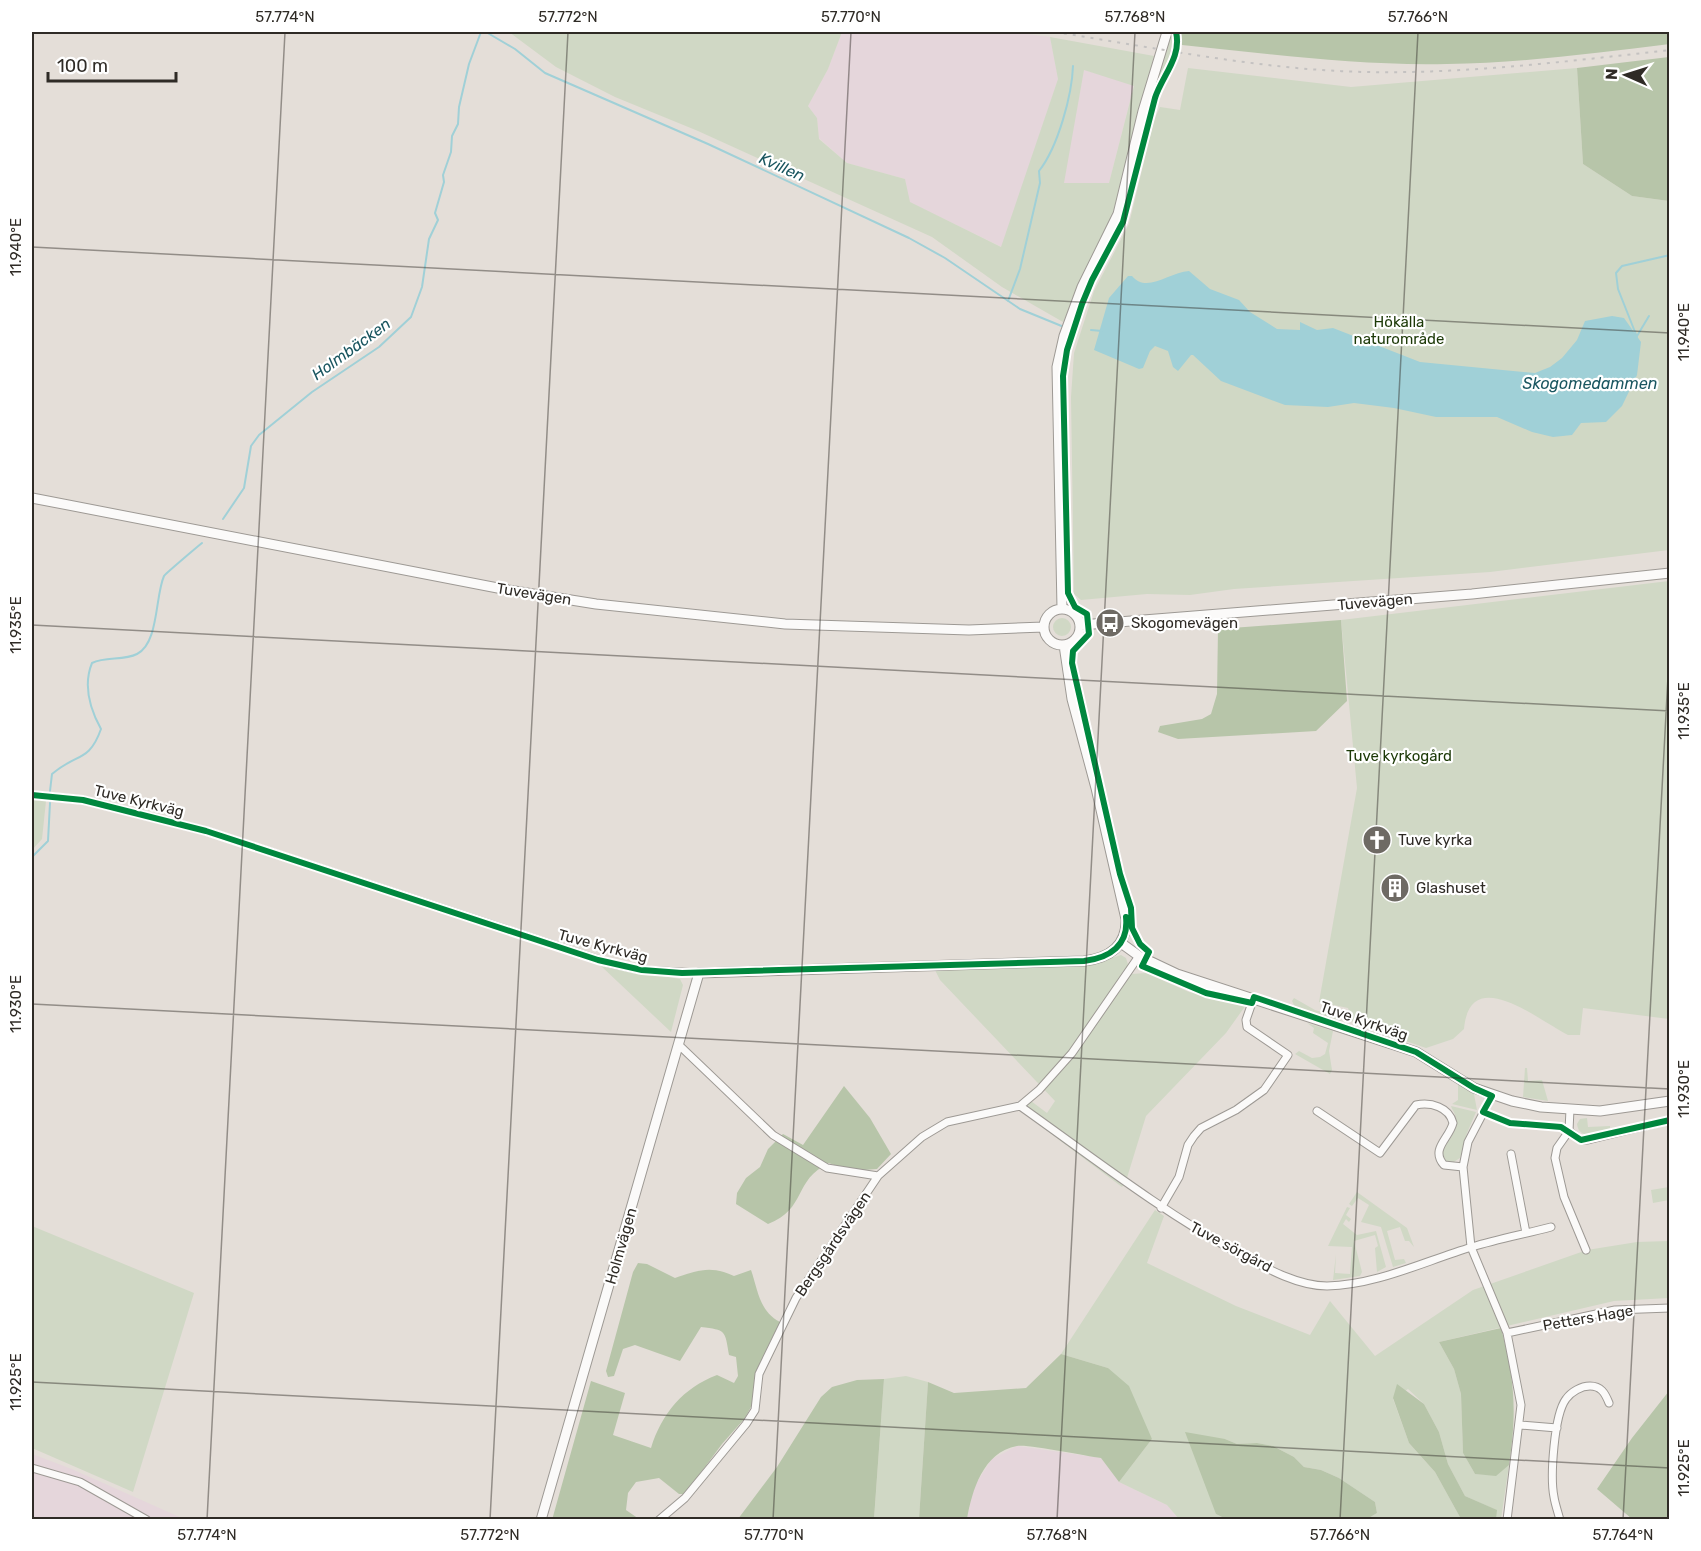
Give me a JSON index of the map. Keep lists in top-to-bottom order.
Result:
{
  "streets": {
    "street": [
      "Tuvevägen",
      "Tuve Kyrkväg",
      "Bergsgårdsvägen",
      "Holmvägen",
      "Tuve sörgård",
      "Petters Hage"
    ]
  },
  "crossings": [
    ["Tuve Kyrkväg", "Bergsgårdsvägen"],
    ["Tuve Kyrkväg", "Holmvägen"],
    ["Bergsgårdsvägen", "Holmvägen"],
    ["Bergsgårdsvägen", "Tuve sörgård"]
  ],
  "water": ["Kvillen", "Holmbäcken", "Skogomedammen"],
  "parks": ["Hökälla naturområde", "Tuve kyrkogård"],
  "places": {
    "bus stop": ["Skogomevägen"],
    "church": ["Tuve kyrka"],
    "building": ["Glashuset"]
  },
  "scale_bar": "100 m",
  "north": "left",
  "coordinates": [
    "57.774°N",
    "57.772°N",
    "57.770°N",
    "57.768°N",
    "57.766°N",
    "11.940°E",
    "11.935°E",
    "11.930°E",
    "11.925°E",
    "57.764°N"
  ]
}
